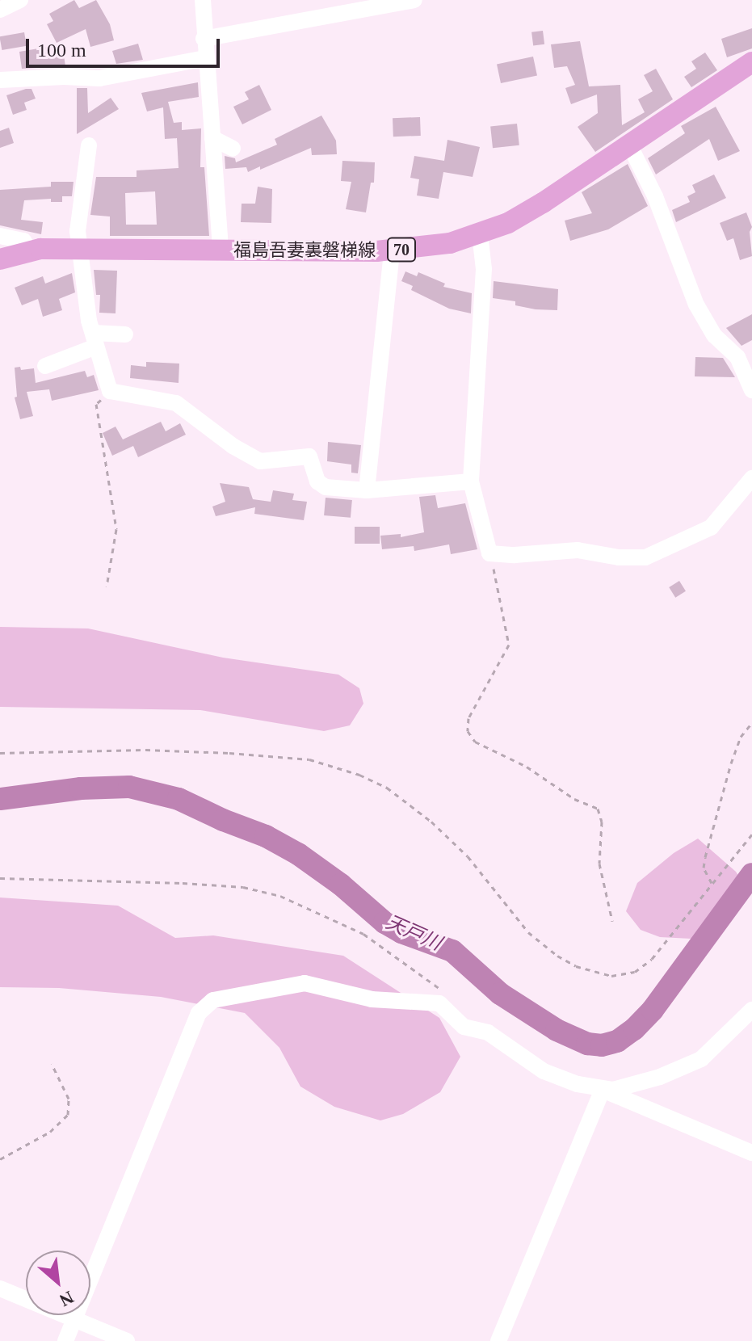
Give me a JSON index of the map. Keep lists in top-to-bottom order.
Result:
{
  "streets": {
    "main road": ["70", "福島吾妻裏磐梯線"]
  },
  "water": ["天戸川"],
  "scale_bar": "100 m",
  "north": "bottom right"
}
